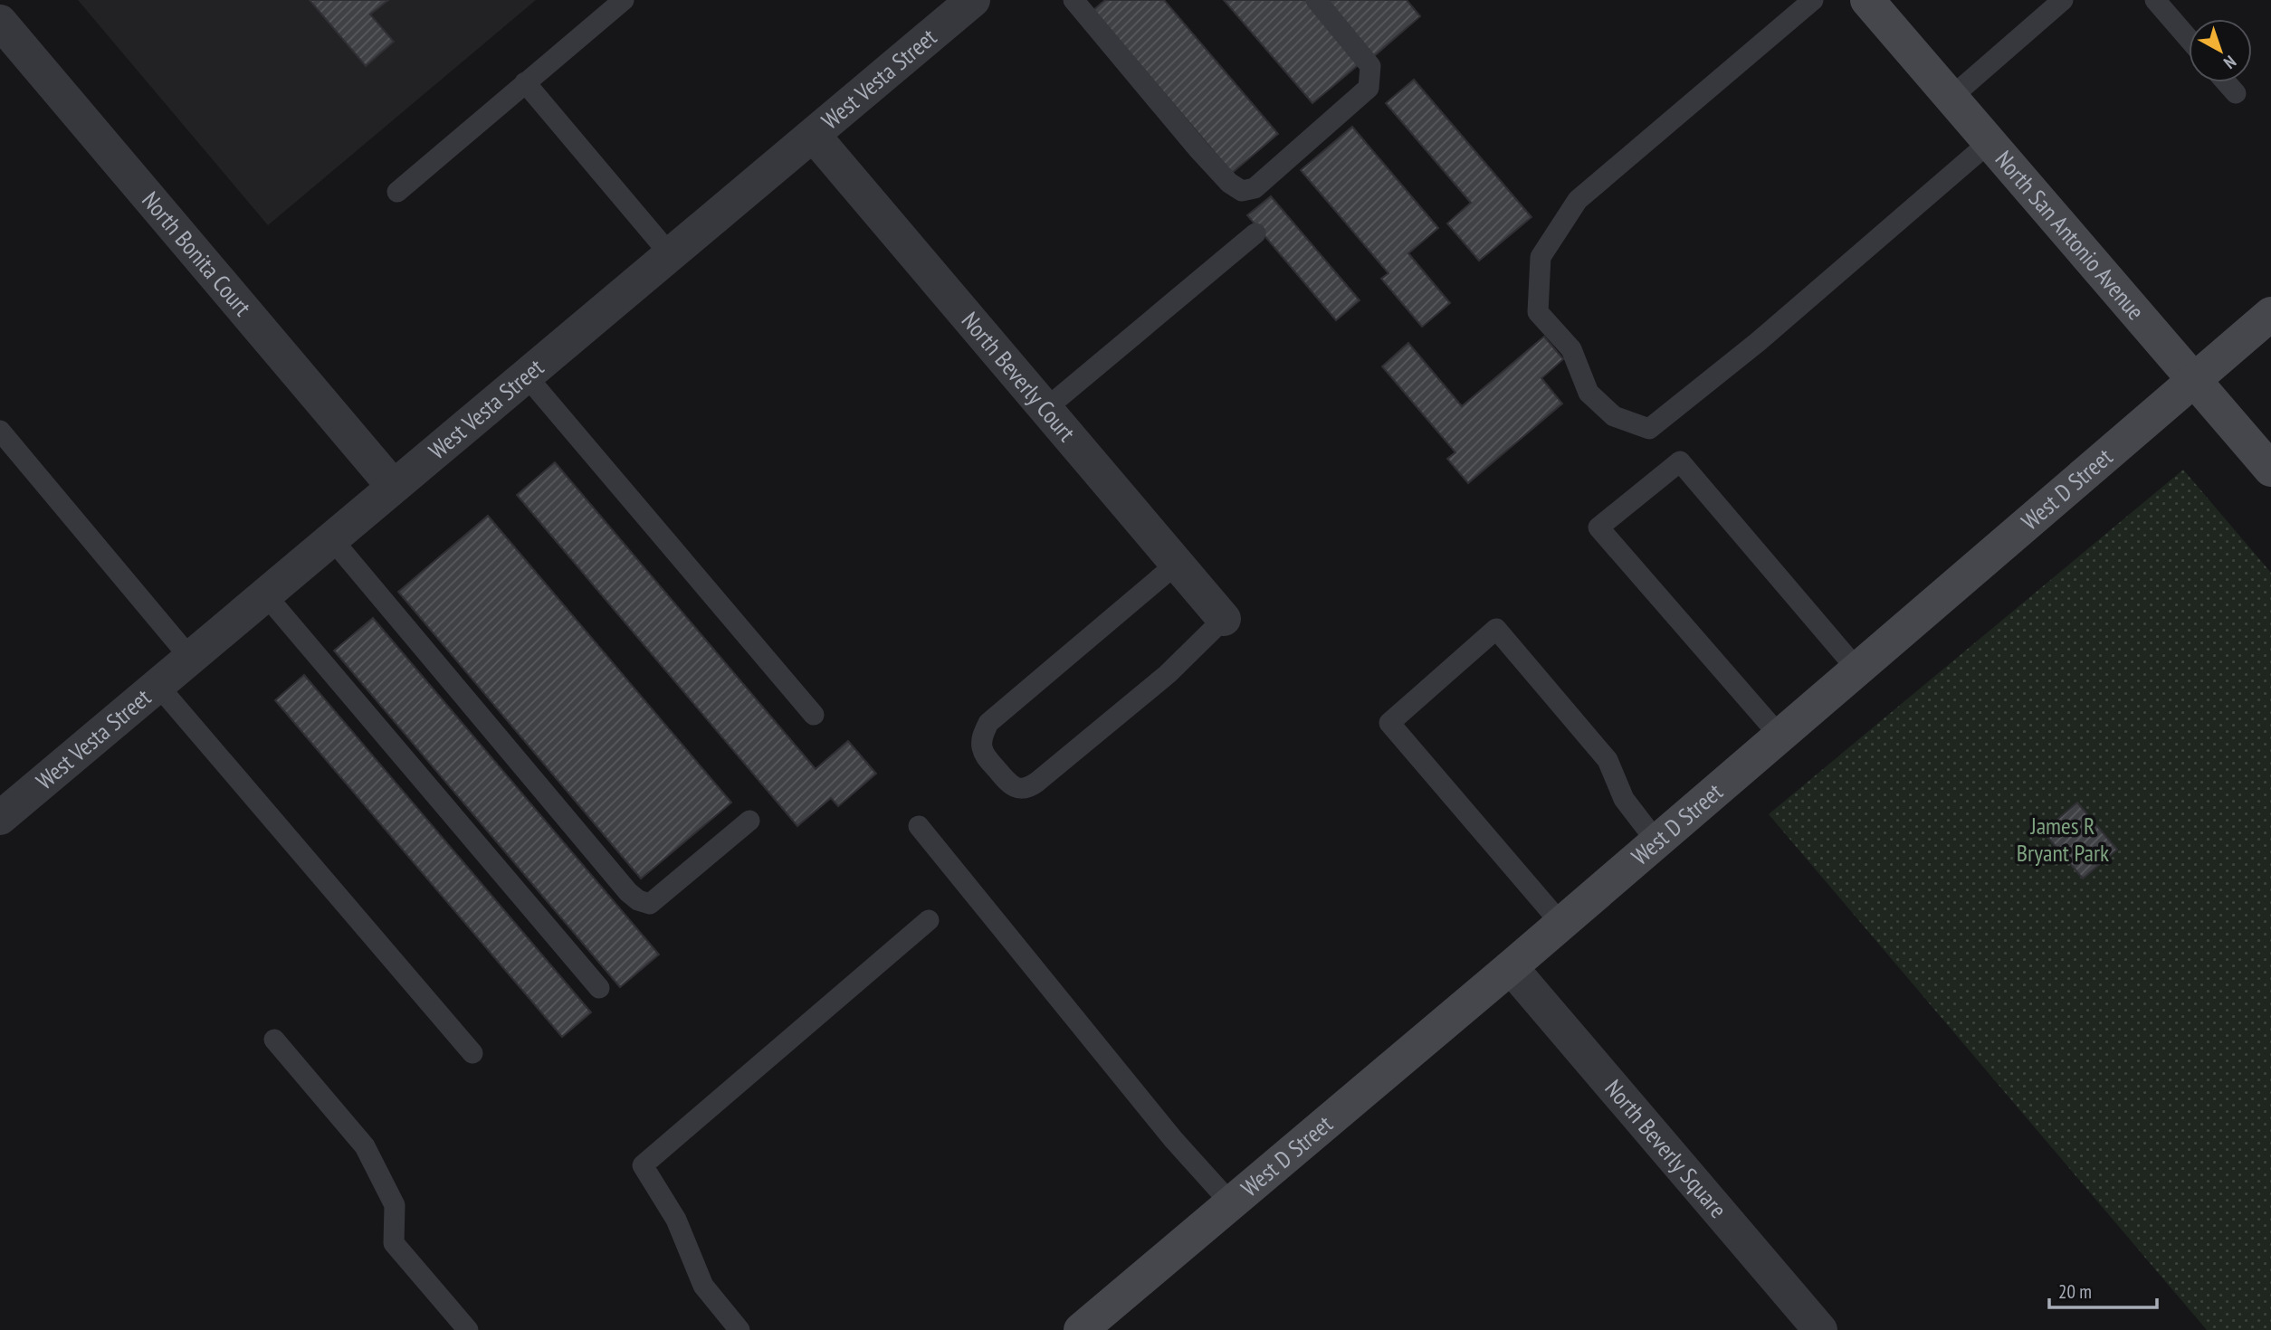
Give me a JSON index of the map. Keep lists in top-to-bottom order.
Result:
{
  "streets": {
    "main road": ["North San Antonio Avenue", "West D Street"],
    "street": [
      "West Vesta Street",
      "North Bonita Court",
      "North Beverly Court",
      "North Beverly Square"
    ]
  },
  "crossings": [
    ["West Vesta Street", "North Bonita Court"],
    ["West Vesta Street", "North Beverly Court"],
    ["North San Antonio Avenue", "West D Street"],
    ["West D Street", "North Beverly Square"]
  ],
  "parks": ["James R Bryant Park"],
  "scale_bar": "20 m",
  "north": "bottom right"
}
